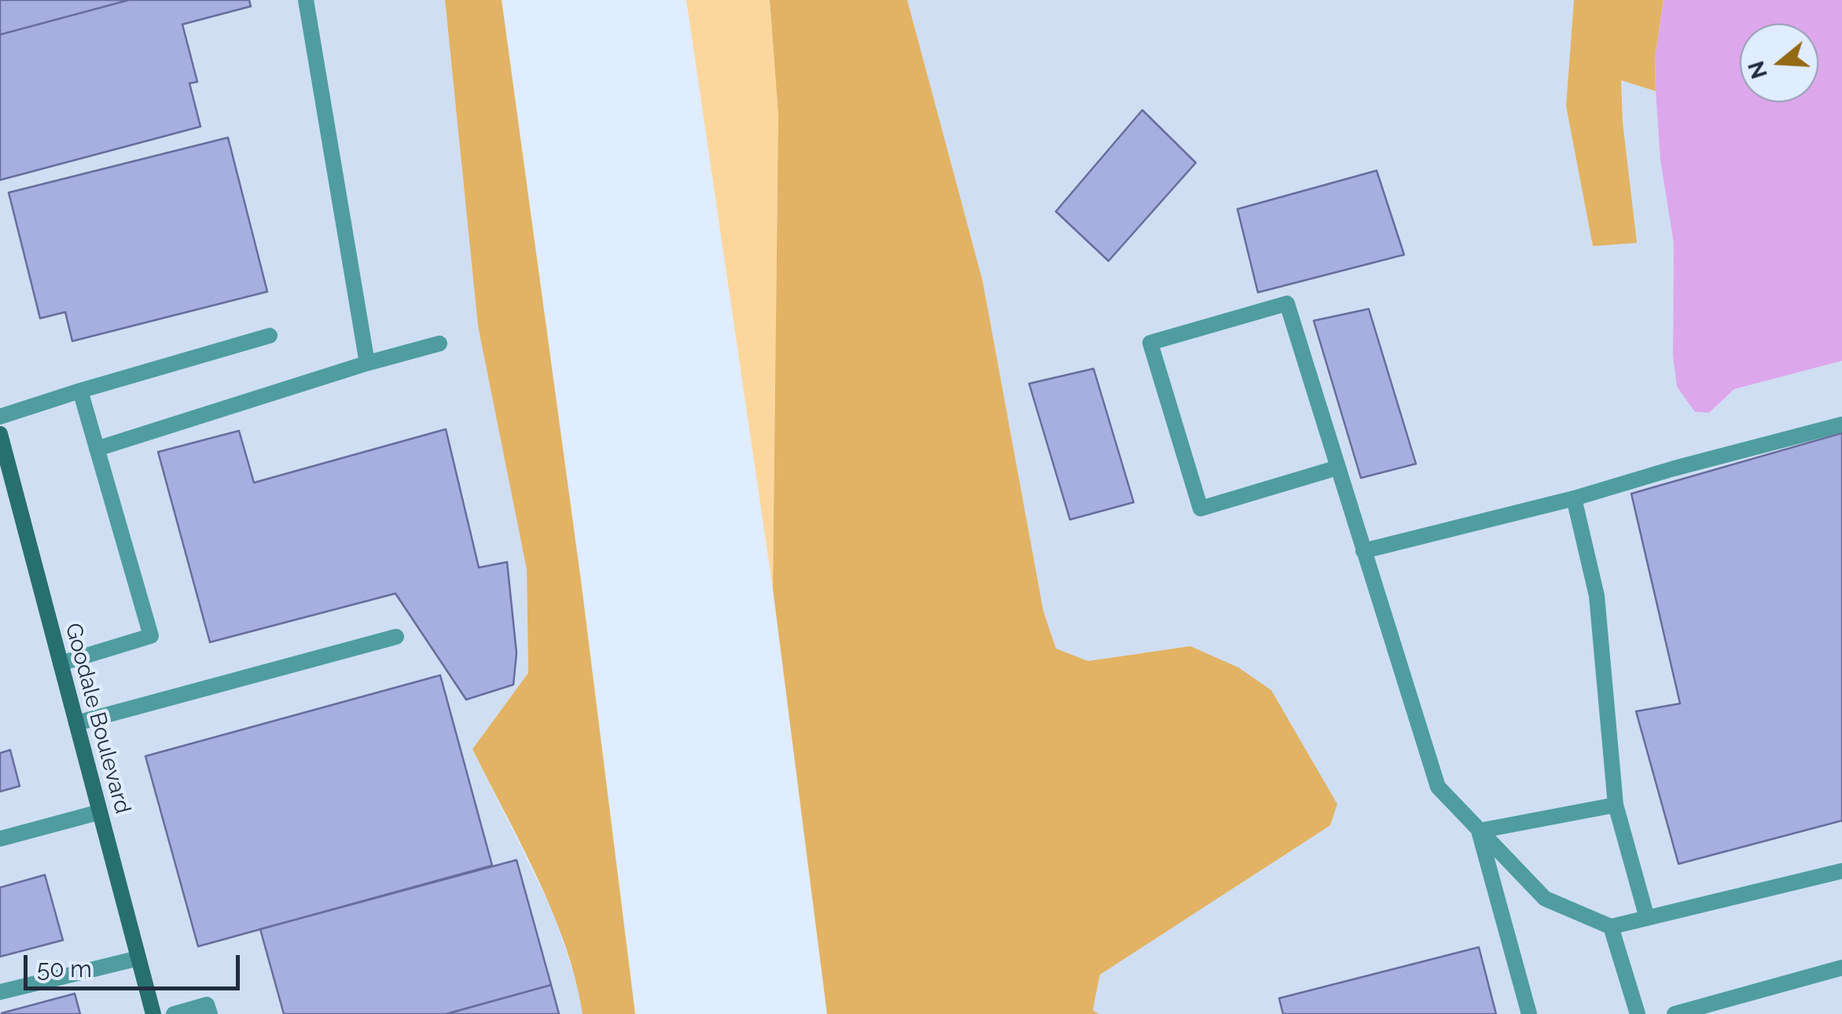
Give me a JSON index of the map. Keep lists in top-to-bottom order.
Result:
{
  "streets": {
    "main road": ["Goodale Boulevard"]
  },
  "scale_bar": "50 m",
  "north": "left"
}
